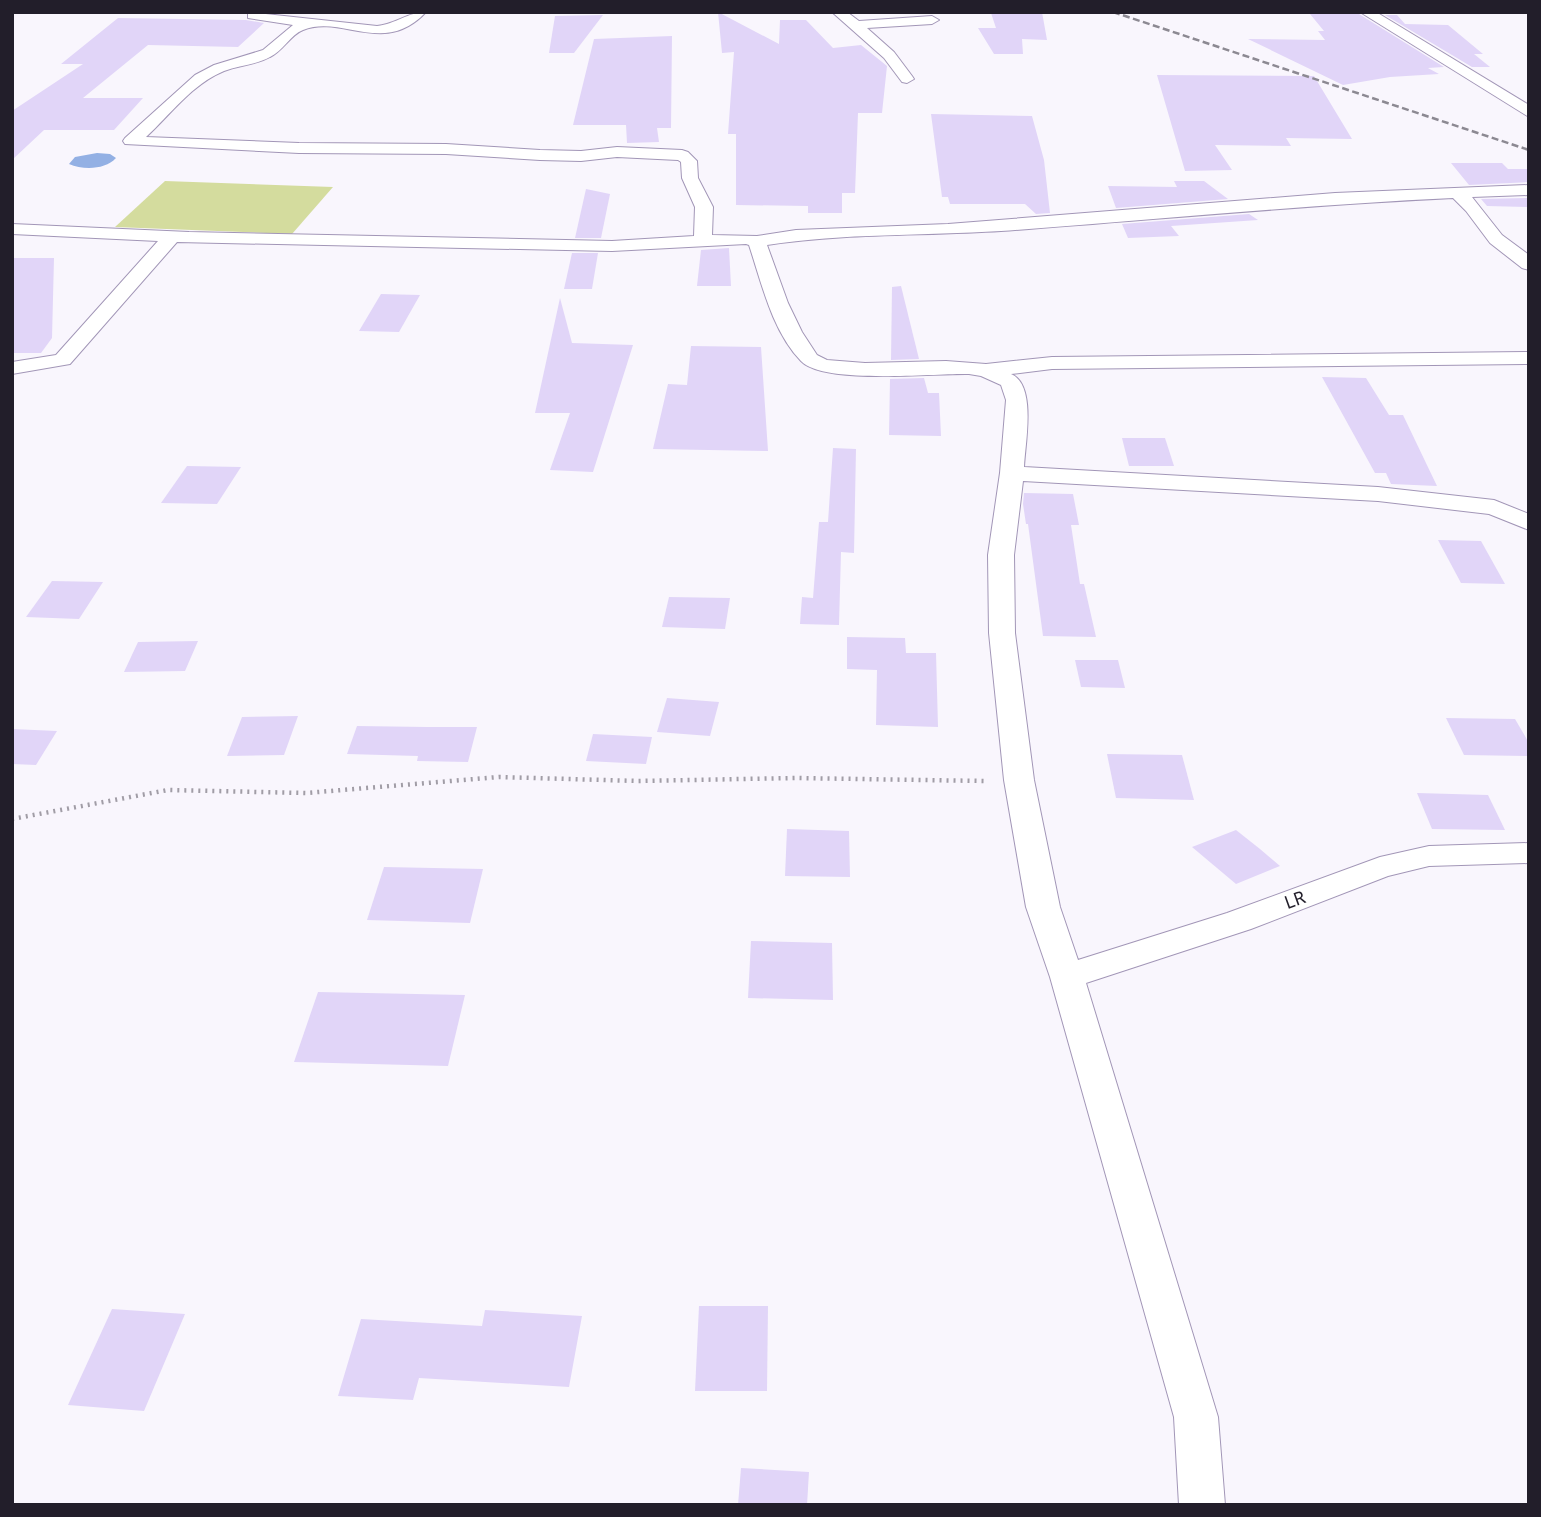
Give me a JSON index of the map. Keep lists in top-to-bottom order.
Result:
{
  "streets": {
    "street": ["LR"]
  }
}
